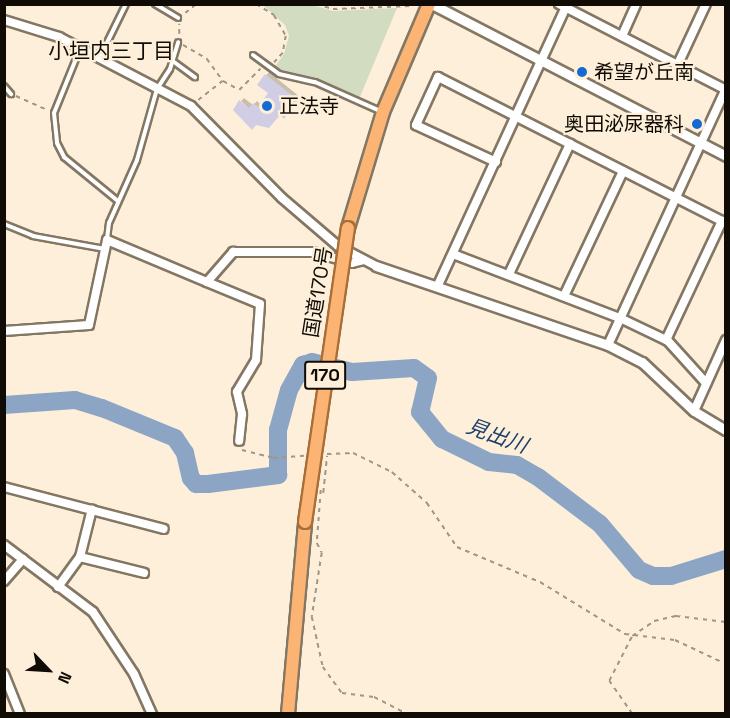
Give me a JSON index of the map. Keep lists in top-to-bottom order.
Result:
{
  "streets": {
    "highway": ["国道170号", "170"]
  },
  "districts": ["小垣内三丁目"],
  "water": ["見出川"],
  "places": ["希望が丘南", "正法寺", "奥田泌尿器科"],
  "north": "bottom right"
}
